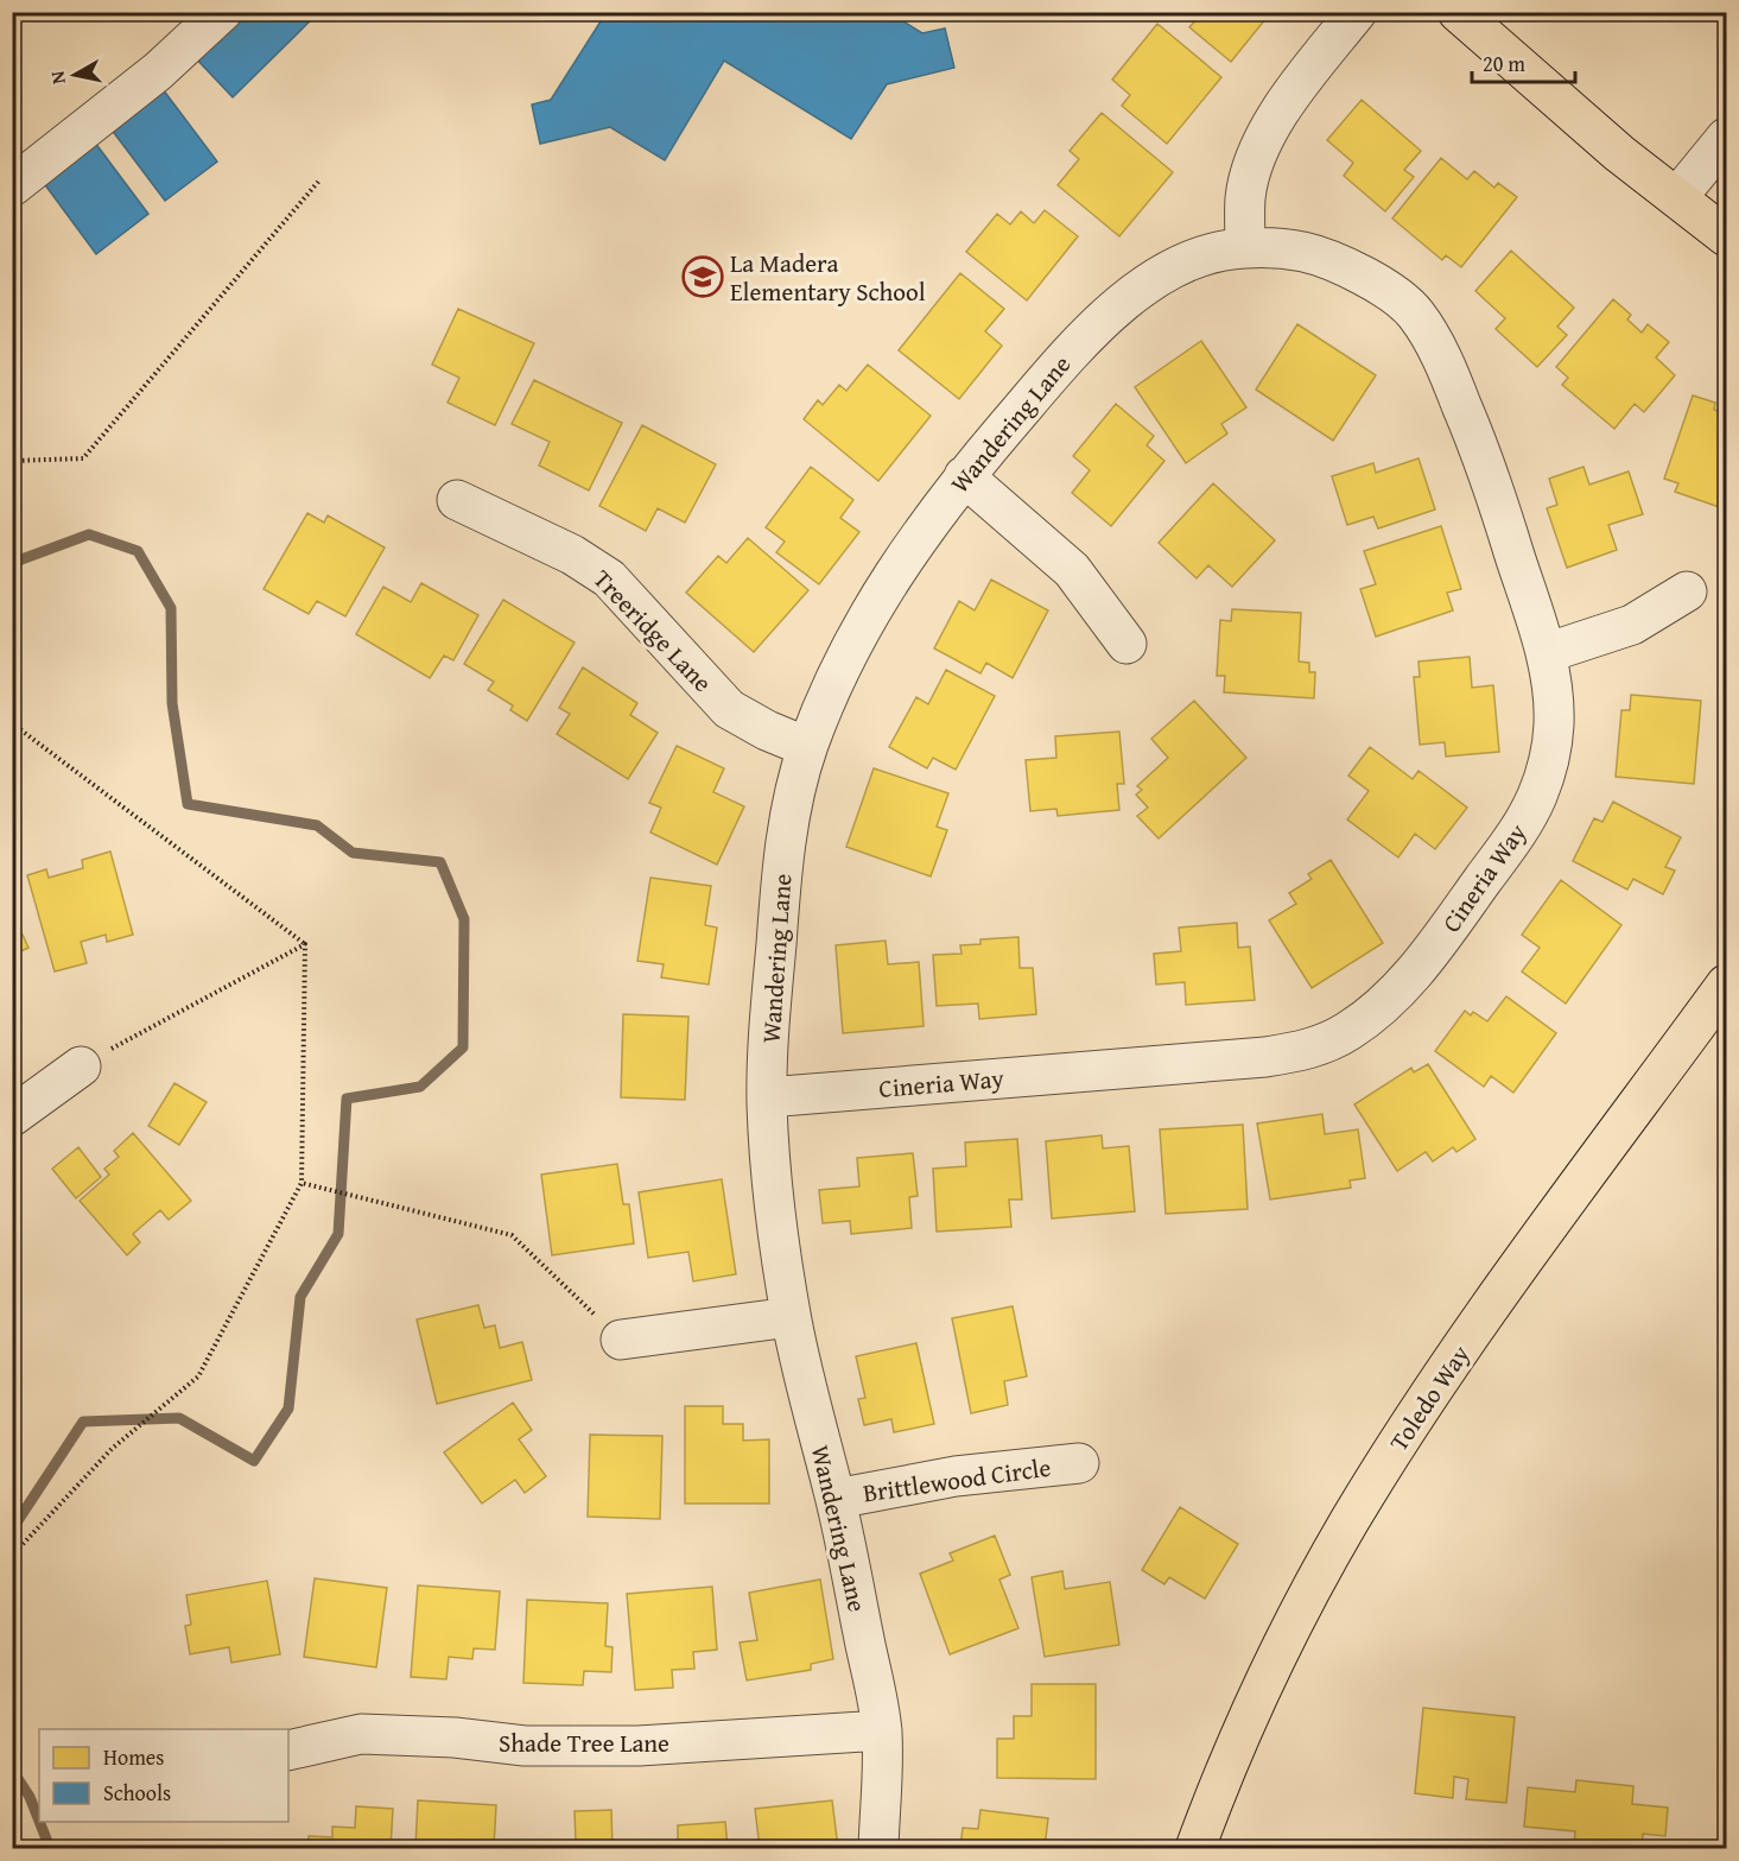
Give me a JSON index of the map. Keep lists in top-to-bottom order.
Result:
{
  "streets": {
    "main road": ["Toledo Way"],
    "street": [
      "Wandering Lane",
      "Treeridge Lane",
      "Cineria Way",
      "Brittlewood Circle",
      "Shade Tree Lane"
    ]
  },
  "crossings": [
    ["Wandering Lane", "Treeridge Lane"],
    ["Wandering Lane", "Cineria Way"],
    ["Wandering Lane", "Brittlewood Circle"],
    ["Wandering Lane", "Shade Tree Lane"]
  ],
  "places": {
    "school or university": ["La Madera Elementary School"]
  },
  "legend": ["Homes", "Schools"],
  "scale_bar": "20 m",
  "north": "left"
}
